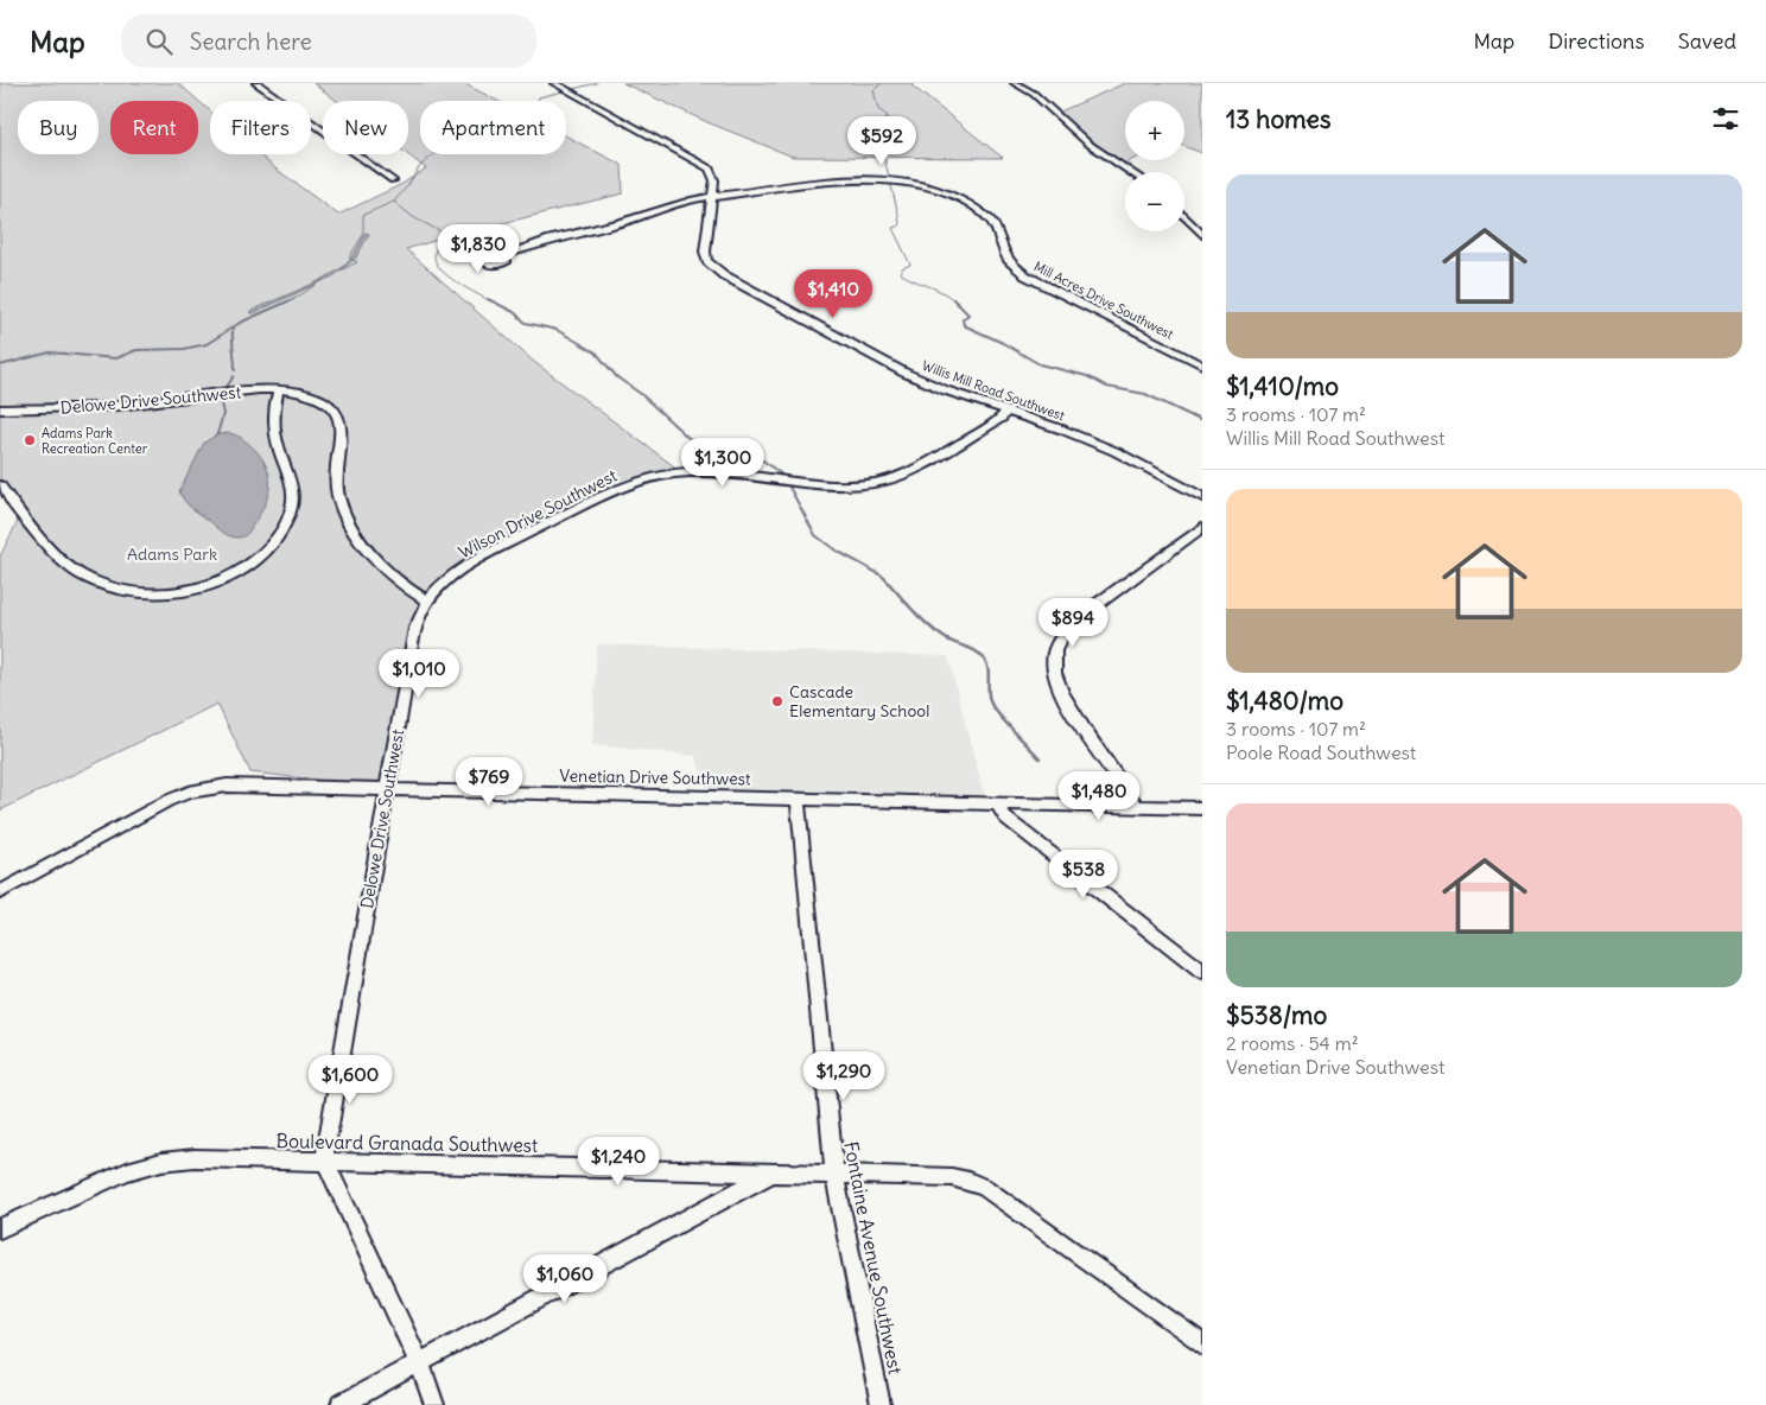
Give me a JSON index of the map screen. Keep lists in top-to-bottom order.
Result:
{
  "streets": {
    "street": [
      "Mill Acres Drive Southwest",
      "Willis Mill Road Southwest",
      "Delowe Drive Southwest",
      "Wilson Drive Southwest",
      "Venetian Drive Southwest",
      "Boulevard Granada Southwest",
      "Fontaine Avenue Southwest"
    ]
  },
  "crossings": [
    ["Mill Acres Drive Southwest", "Willis Mill Road Southwest"],
    ["Willis Mill Road Southwest", "Wilson Drive Southwest"],
    ["Delowe Drive Southwest", "Wilson Drive Southwest"],
    ["Delowe Drive Southwest", "Venetian Drive Southwest"],
    ["Delowe Drive Southwest", "Boulevard Granada Southwest"],
    ["Venetian Drive Southwest", "Fontaine Avenue Southwest"],
    ["Boulevard Granada Southwest", "Fontaine Avenue Southwest"]
  ],
  "parks": ["Adams Park"],
  "places": ["Adams Park Recreation Center", "Cascade Elementary School"],
  "page": {
    "header": "Map",
    "search": "Search here",
    "nav": ["Map", "Directions", "Saved"],
    "heading": "13 homes",
    "map_buttons": ["+", "−"],
    "chip": [
      "Buy",
      "Rent",
      "Filters",
      "New",
      "Apartment"
    ],
    "price": [
      "$592",
      "$1,830",
      "$1,410",
      "$1,300",
      "$894",
      "$1,010",
      "$769",
      "$1,480",
      "$538",
      "$1,290",
      "$1,600",
      "$1,240",
      "$1,060"
    ],
    "list": [
      {
        "name": "$1,410/mo",
        "note": "3 rooms · 107 m² · Willis Mill Road Southwest"
      },
      {
        "name": "$1,480/mo",
        "note": "3 rooms · 107 m² · Poole Road Southwest"
      },
      {
        "name": "$538/mo",
        "note": "2 rooms · 54 m² · Venetian Drive Southwest"
      }
    ]
  }
}
